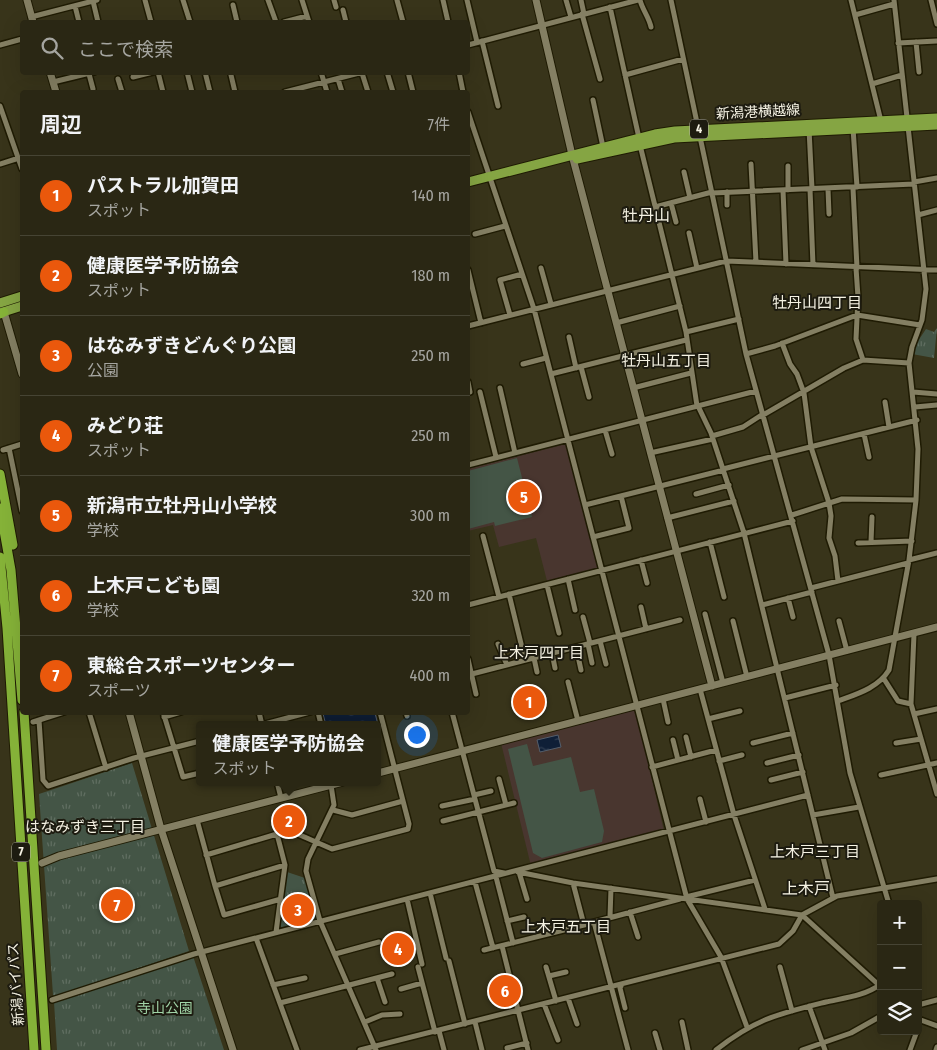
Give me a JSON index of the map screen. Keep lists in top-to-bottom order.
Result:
{
  "streets": {
    "highway": ["7", "新潟バイパス"],
    "main road": ["新潟港横越線", "4"]
  },
  "districts": [
    "牡丹山",
    "牡丹山四丁目",
    "牡丹山五丁目",
    "上木戸四丁目",
    "はなみずき三丁目",
    "上木戸三丁目",
    "上木戸",
    "上木戸五丁目"
  ],
  "parks": ["寺山公園"],
  "page": {
    "search": "ここで検索",
    "heading": ["周辺", "7件"],
    "list": [
      {
        "mark": "1",
        "name": "パストラル加賀田",
        "note": "スポット",
        "value": "140 m"
      },
      {
        "mark": "2",
        "name": "健康医学予防協会",
        "note": "スポット",
        "value": "180 m"
      },
      {
        "mark": "3",
        "name": "はなみずきどんぐり公園",
        "note": "公園",
        "value": "250 m"
      },
      {
        "mark": "4",
        "name": "みどり荘",
        "note": "スポット",
        "value": "250 m"
      },
      {
        "mark": "5",
        "name": "新潟市立牡丹山小学校",
        "note": "学校",
        "value": "300 m"
      },
      {
        "mark": "6",
        "name": "上木戸こども園",
        "note": "学校",
        "value": "320 m"
      },
      {
        "mark": "7",
        "name": "東総合スポーツセンター",
        "note": "スポーツ",
        "value": "400 m"
      }
    ],
    "pins": [
      "5",
      "1",
      "2",
      "7",
      "3",
      "4",
      "6"
    ],
    "popup": ["健康医学予防協会", "スポット"],
    "map_buttons": ["+", "−"]
  }
}
